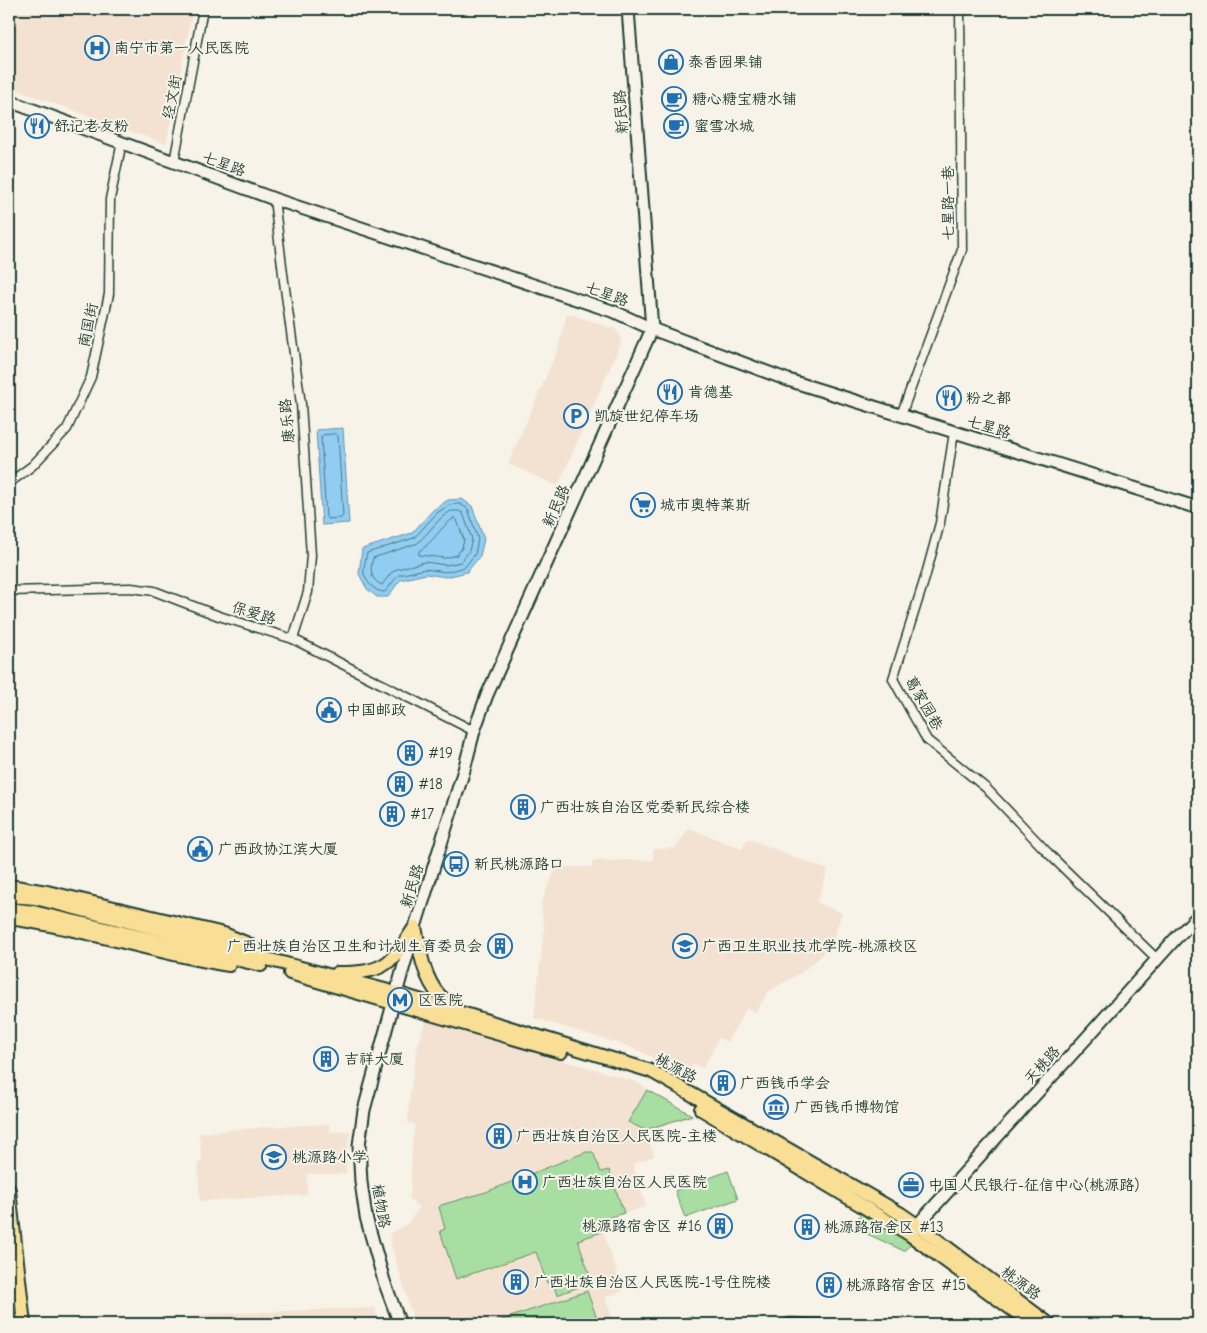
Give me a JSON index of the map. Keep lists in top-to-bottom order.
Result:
{
  "streets": {
    "main road": [
      "新民路",
      "七星路",
      "天桃路",
      "桃源路",
      "植物路"
    ],
    "street": [
      "经文街",
      "七星路一巷",
      "南国街",
      "康乐路",
      "保爱路",
      "葛家园巷"
    ]
  },
  "crossings": [
    ["经文街", "七星路"],
    ["新民路", "七星路"],
    ["新民路", "保爱路"],
    ["新民路", "桃源路"],
    ["新民路", "植物路"],
    ["七星路", "七星路一巷"],
    ["七星路", "南国街"],
    ["七星路", "康乐路"],
    ["七星路", "葛家园巷"],
    ["康乐路", "保爱路"],
    ["葛家园巷", "天桃路"],
    ["天桃路", "桃源路"],
    ["桃源路", "植物路"]
  ],
  "places": {
    "hospital": ["南宁市第一人民医院", "广西壮族自治区人民医院"],
    "shop": ["泰香园果铺"],
    "cafe": ["糖心糖宝糖水铺", "蜜雪冰城"],
    "restaurant": ["舒记老友粉", "肯德基", "粉之都"],
    "parking": ["凯旋世纪停车场"],
    "supermarket": ["城市奥特莱斯"],
    "public building": ["中国邮政", "广西政协江滨大厦"],
    "building": [
      "#19",
      "#18",
      "广西壮族自治区党委新民综合楼",
      "#17",
      "广西壮族自治区卫生和计划生育委员会",
      "吉祥大厦",
      "广西钱币学会",
      "广西壮族自治区人民医院-主楼",
      "桃源路宿舍区 #16",
      "桃源路宿舍区 #13",
      "广西壮族自治区人民医院-1号住院楼",
      "桃源路宿舍区 #15"
    ],
    "bus stop": ["新民桃源路口"],
    "school or university": ["广西卫生职业技术学院-桃源校区", "桃源路小学"],
    "metro station": ["区医院"],
    "museum": ["广西钱币博物馆"],
    "office": ["中国人民银行-征信中心(桃源路)"]
  }
}
